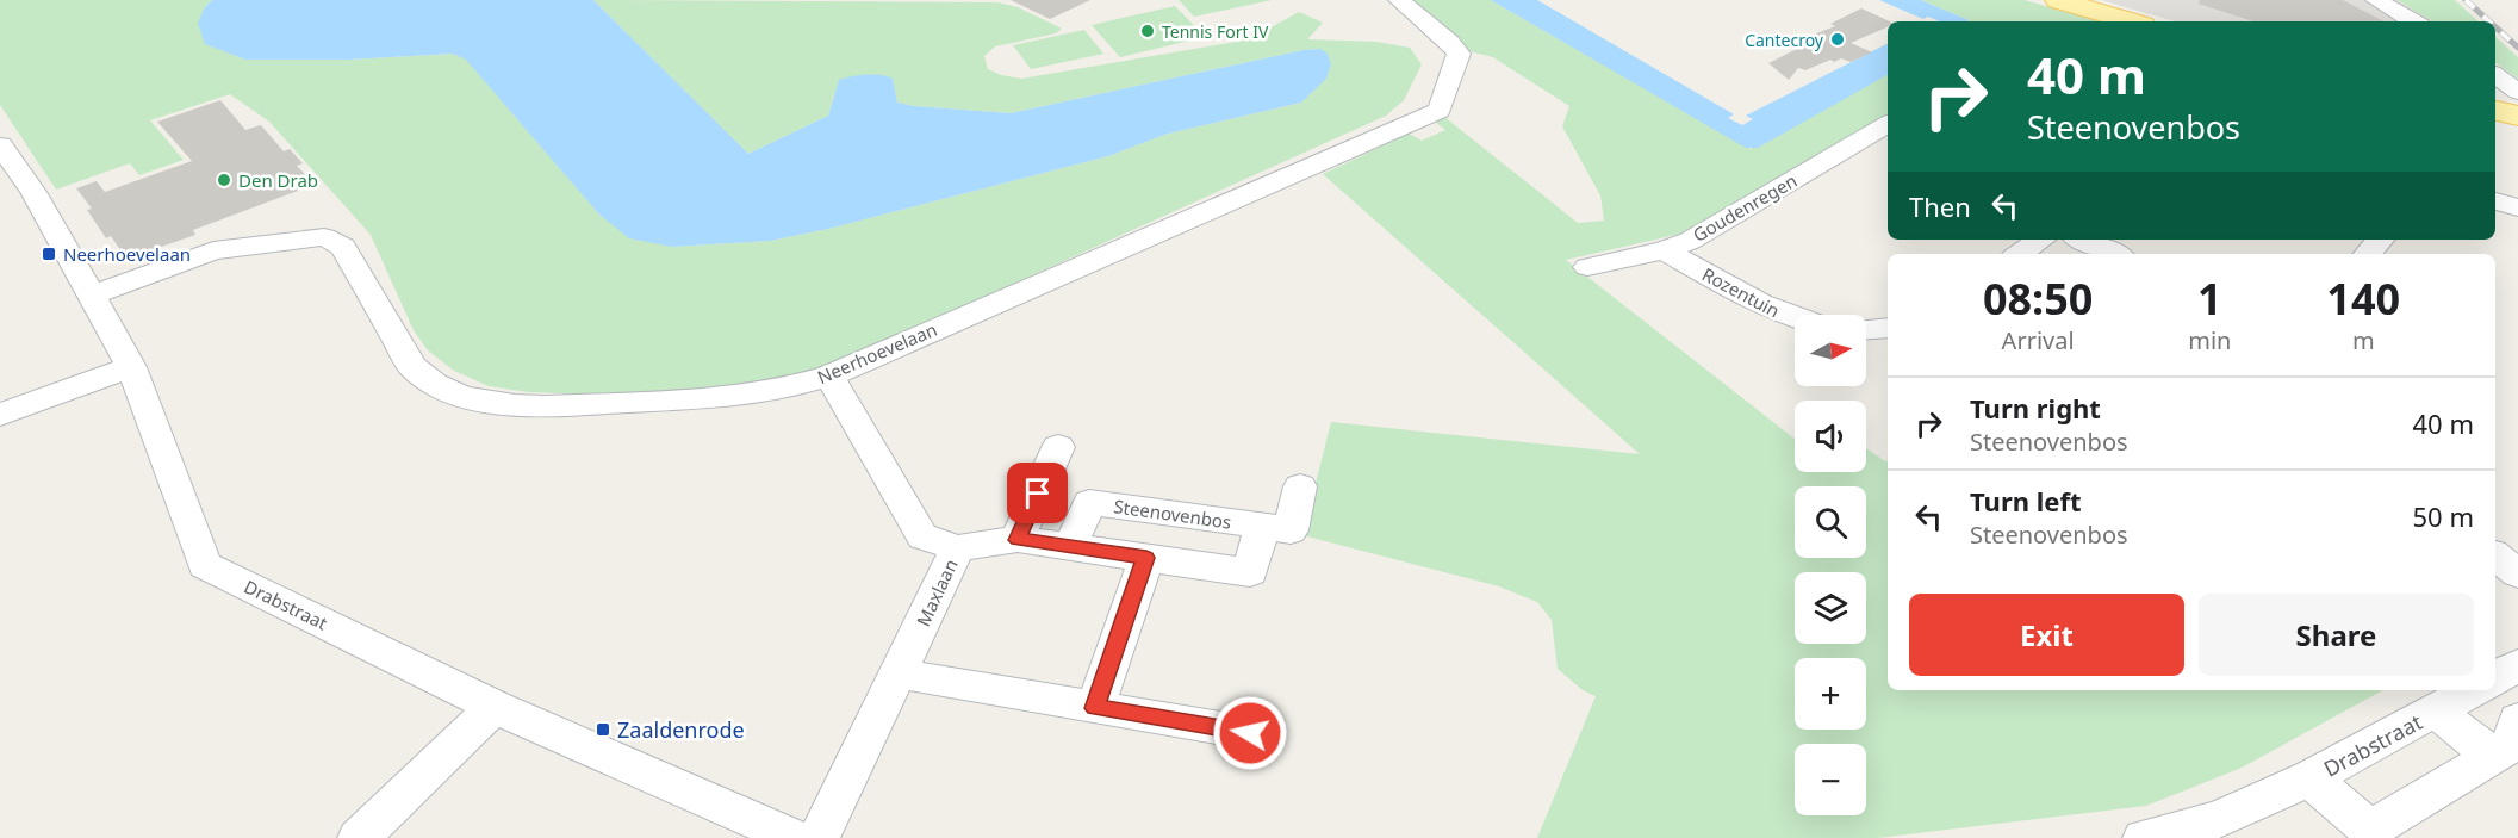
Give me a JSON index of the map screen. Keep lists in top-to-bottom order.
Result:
{
  "streets": {
    "street": [
      "Goudenregen",
      "Rozentuin",
      "Neerhoevelaan",
      "Steenovenbos",
      "Maxlaan",
      "Drabstraat"
    ]
  },
  "crossings": [
    ["Goudenregen", "Rozentuin"],
    ["Neerhoevelaan", "Maxlaan"],
    ["Neerhoevelaan", "Drabstraat"]
  ],
  "places": {
    "other": ["Tennis Fort IV", "Cantecroy", "Den Drab"],
    "transit": ["Neerhoevelaan", "Zaaldenrode"]
  },
  "north": "right",
  "page": {
    "turn": ["40 m", "Steenovenbos"],
    "then": "Then",
    "eta": [
      "08:50",
      "Arrival",
      "1",
      "min",
      "140",
      "m"
    ],
    "map_buttons": ["+", "−"],
    "list": [
      {
        "name": "Turn right",
        "note": "Steenovenbos",
        "value": "40 m"
      },
      {
        "name": "Turn left",
        "note": "Steenovenbos",
        "value": "50 m"
      }
    ],
    "buttons": ["Exit", "Share"]
  }
}
